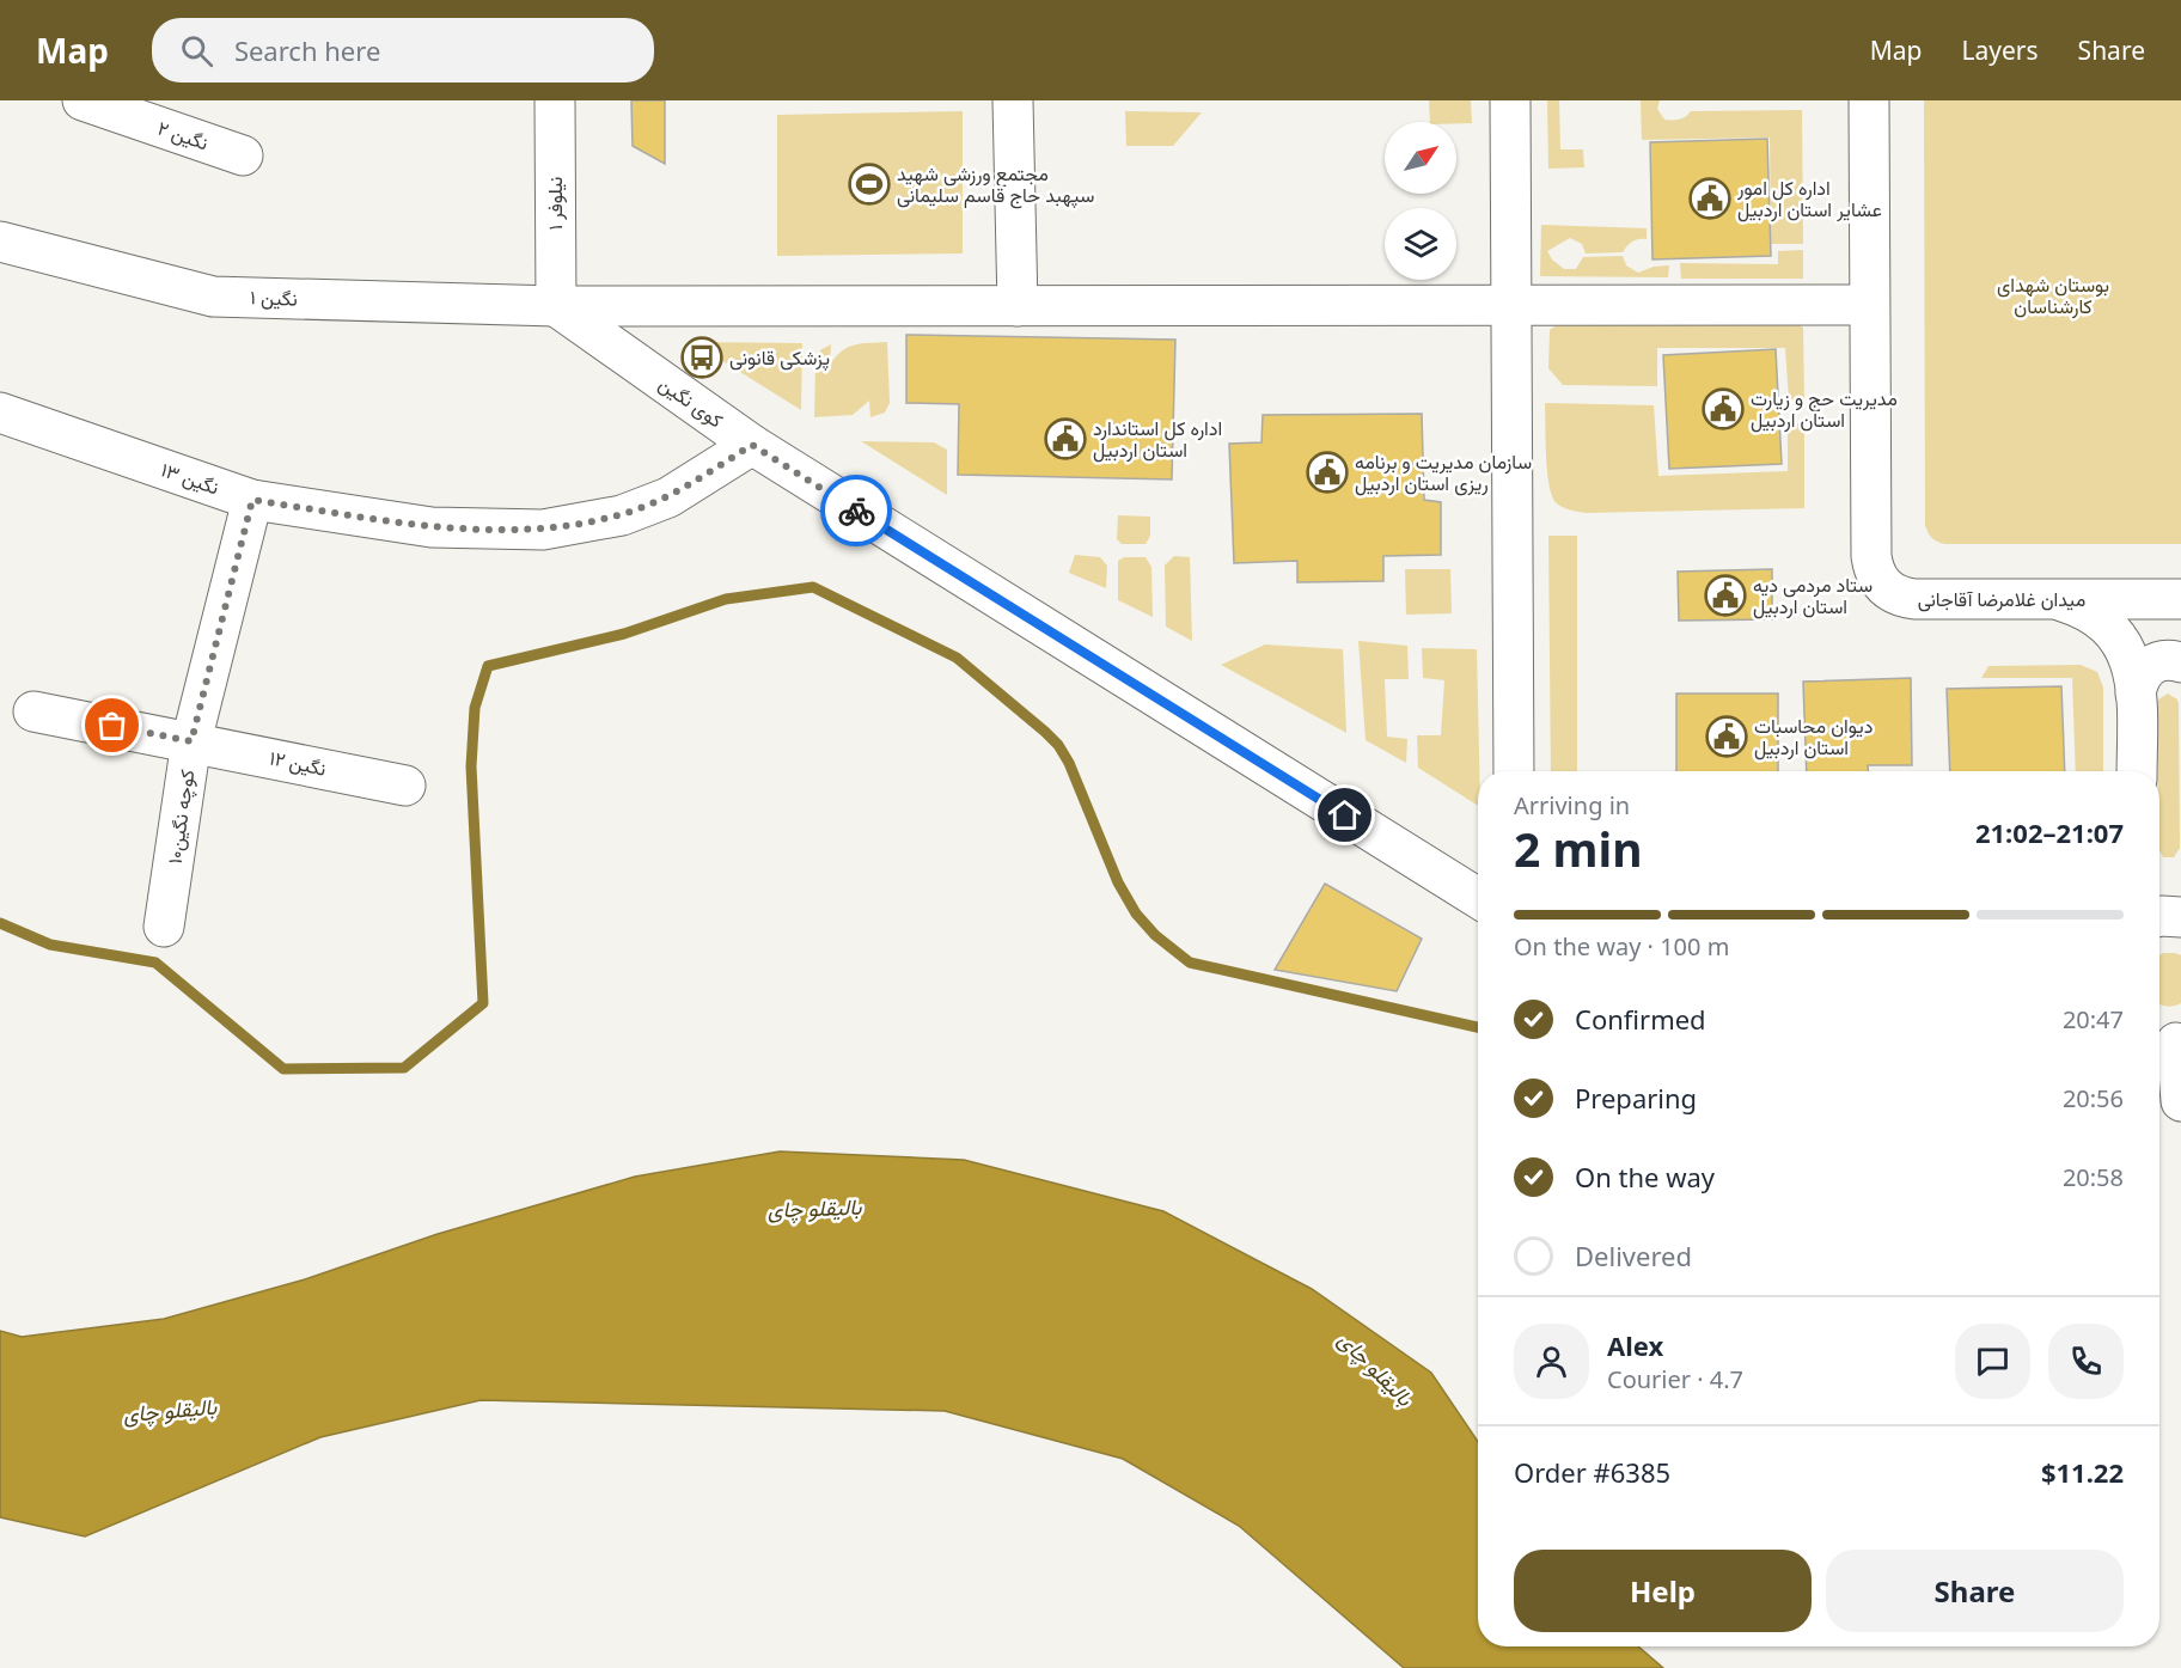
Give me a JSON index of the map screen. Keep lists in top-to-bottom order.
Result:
{
  "streets": {
    "street": [
      "نگین ۲",
      "نیلوفر ۱",
      "نگین ۱",
      "کوی نگین",
      "نگین ۱۳",
      "میدان غلامرضا آقاجانی",
      "نگین ۱۲",
      "کوچه نگین۱۰"
    ]
  },
  "crossings": [
    ["نیلوفر ۱", "نگین ۱"],
    ["نیلوفر ۱", "کوی نگین"],
    ["نگین ۱", "کوی نگین"],
    ["نگین ۱", "میدان غلامرضا آقاجانی"],
    ["کوی نگین", "نگین ۱۳"],
    ["نگین ۱۳", "کوچه نگین۱۰"],
    ["نگین ۱۲", "کوچه نگین۱۰"]
  ],
  "water": ["بالیقلو چای"],
  "parks": ["بوستان شهدای کارشناسان"],
  "places": {
    "sports": ["مجتمع ورزشی شهید سپهبد حاج قاسم سلیمانی"],
    "public building": [
      "اداره کل امور عشایر استان اردبیل",
      "مدیریت حج و زیارت استان اردبیل",
      "اداره کل استاندارد استان اردبیل",
      "سازمان مدیریت و برنامه ریزی استان اردبیل",
      "ستاد مردمی دیه استان اردبیل",
      "دیوان محاسبات استان اردبیل"
    ],
    "bus stop": ["پزشکی قانونی"]
  },
  "north": "top right",
  "page": {
    "header": "Map",
    "search": "Search here",
    "nav": ["Map", "Layers", "Share"],
    "heading": ["2 min", "Arriving in", "21:02–21:07"],
    "panel": [
      "Alex",
      "Courier · 4.7",
      "Order #6385",
      "$11.22"
    ],
    "bar": "On the way · 100 m",
    "list": [
      ["Confirmed", "20:47"],
      ["Preparing", "20:56"],
      ["On the way", "20:58"],
      "Delivered"
    ],
    "buttons": ["Help", "Share"]
  }
}
